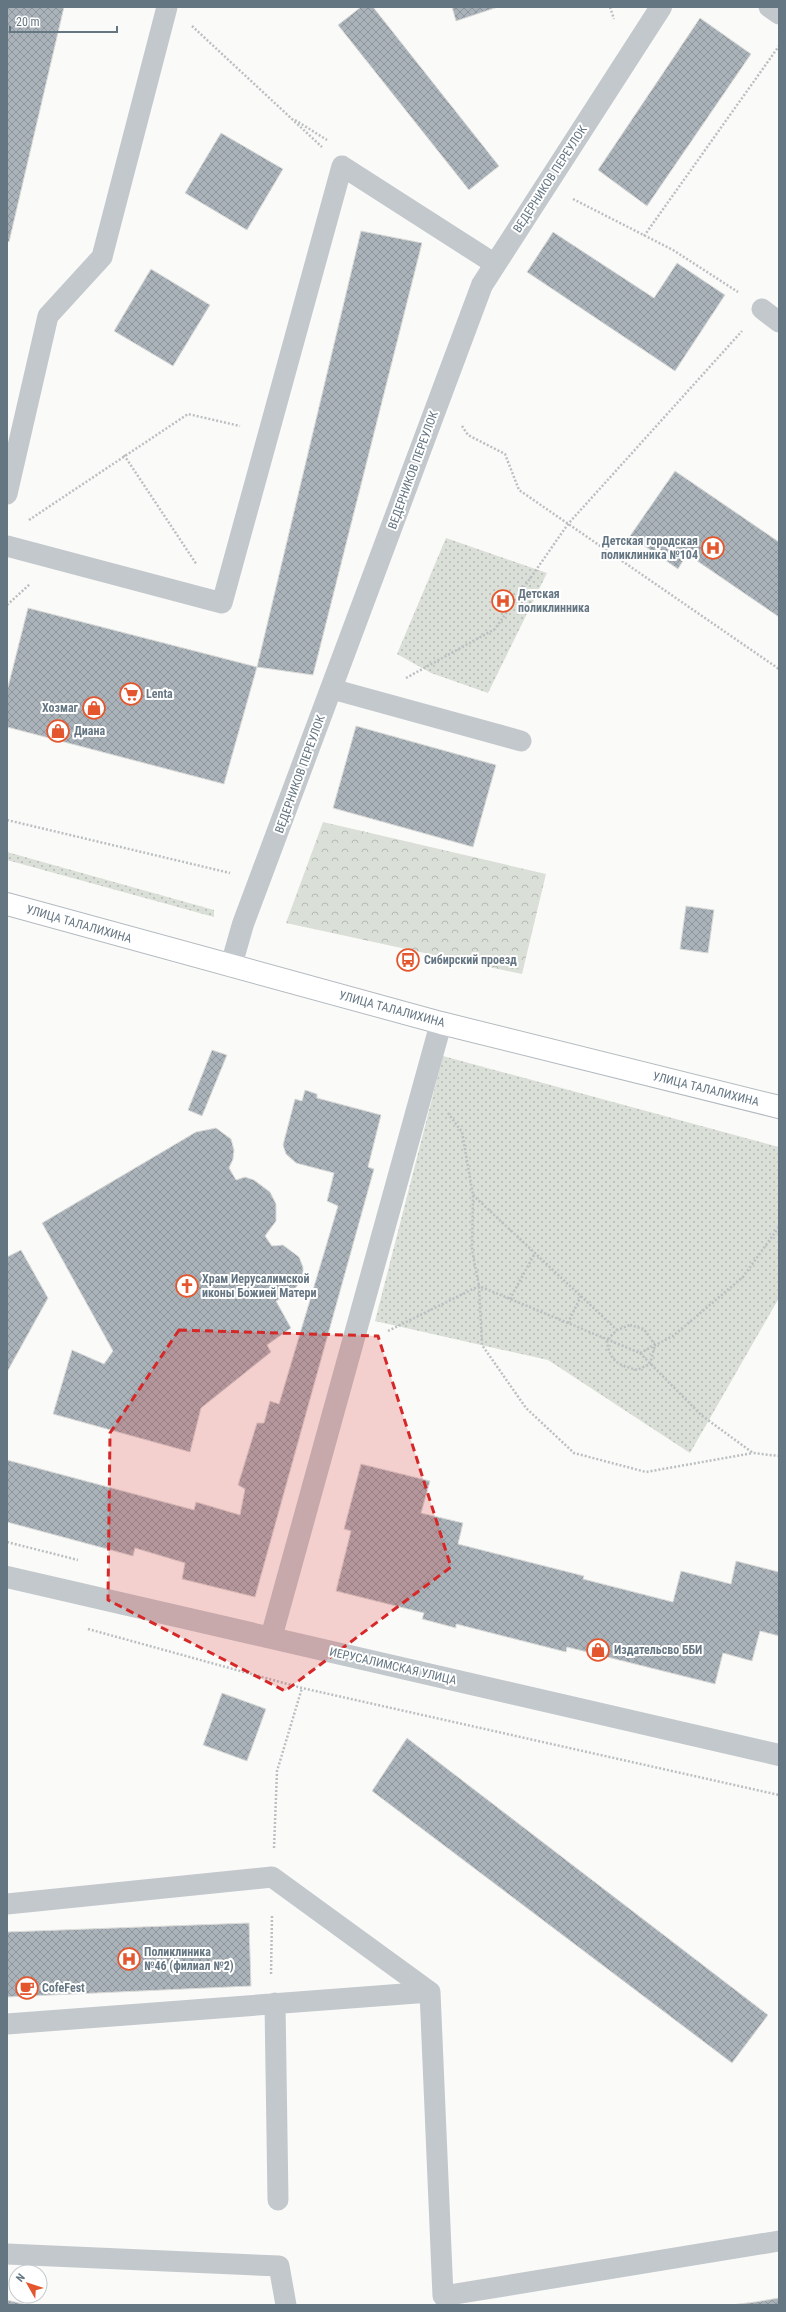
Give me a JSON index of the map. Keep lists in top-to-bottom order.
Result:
{
  "streets": {
    "street": ["ВЕДЕРНИКОВ ПЕРЕУЛОК", "УЛИЦА ТАЛАЛИХИНА", "ИЕРУСАЛИМСКАЯ УЛИЦА"]
  },
  "crossings": [
    ["ВЕДЕРНИКОВ ПЕРЕУЛОК", "УЛИЦА ТАЛАЛИХИНА"]
  ],
  "places": {
    "hospital": ["Детская городская поликлиника №104", "Детская поликлинника", "Поликлиника №46 (филиал №2)"],
    "supermarket": ["Lenta"],
    "shop": ["Хозмаг", "Диана", "Издательсво ББИ"],
    "bus stop": ["Сибирский проезд"],
    "church": ["Храм Иерусалимской иконы Божией Матери"],
    "cafe": ["CofeFest"]
  },
  "scale_bar": "20 m",
  "north": "top left"
}
